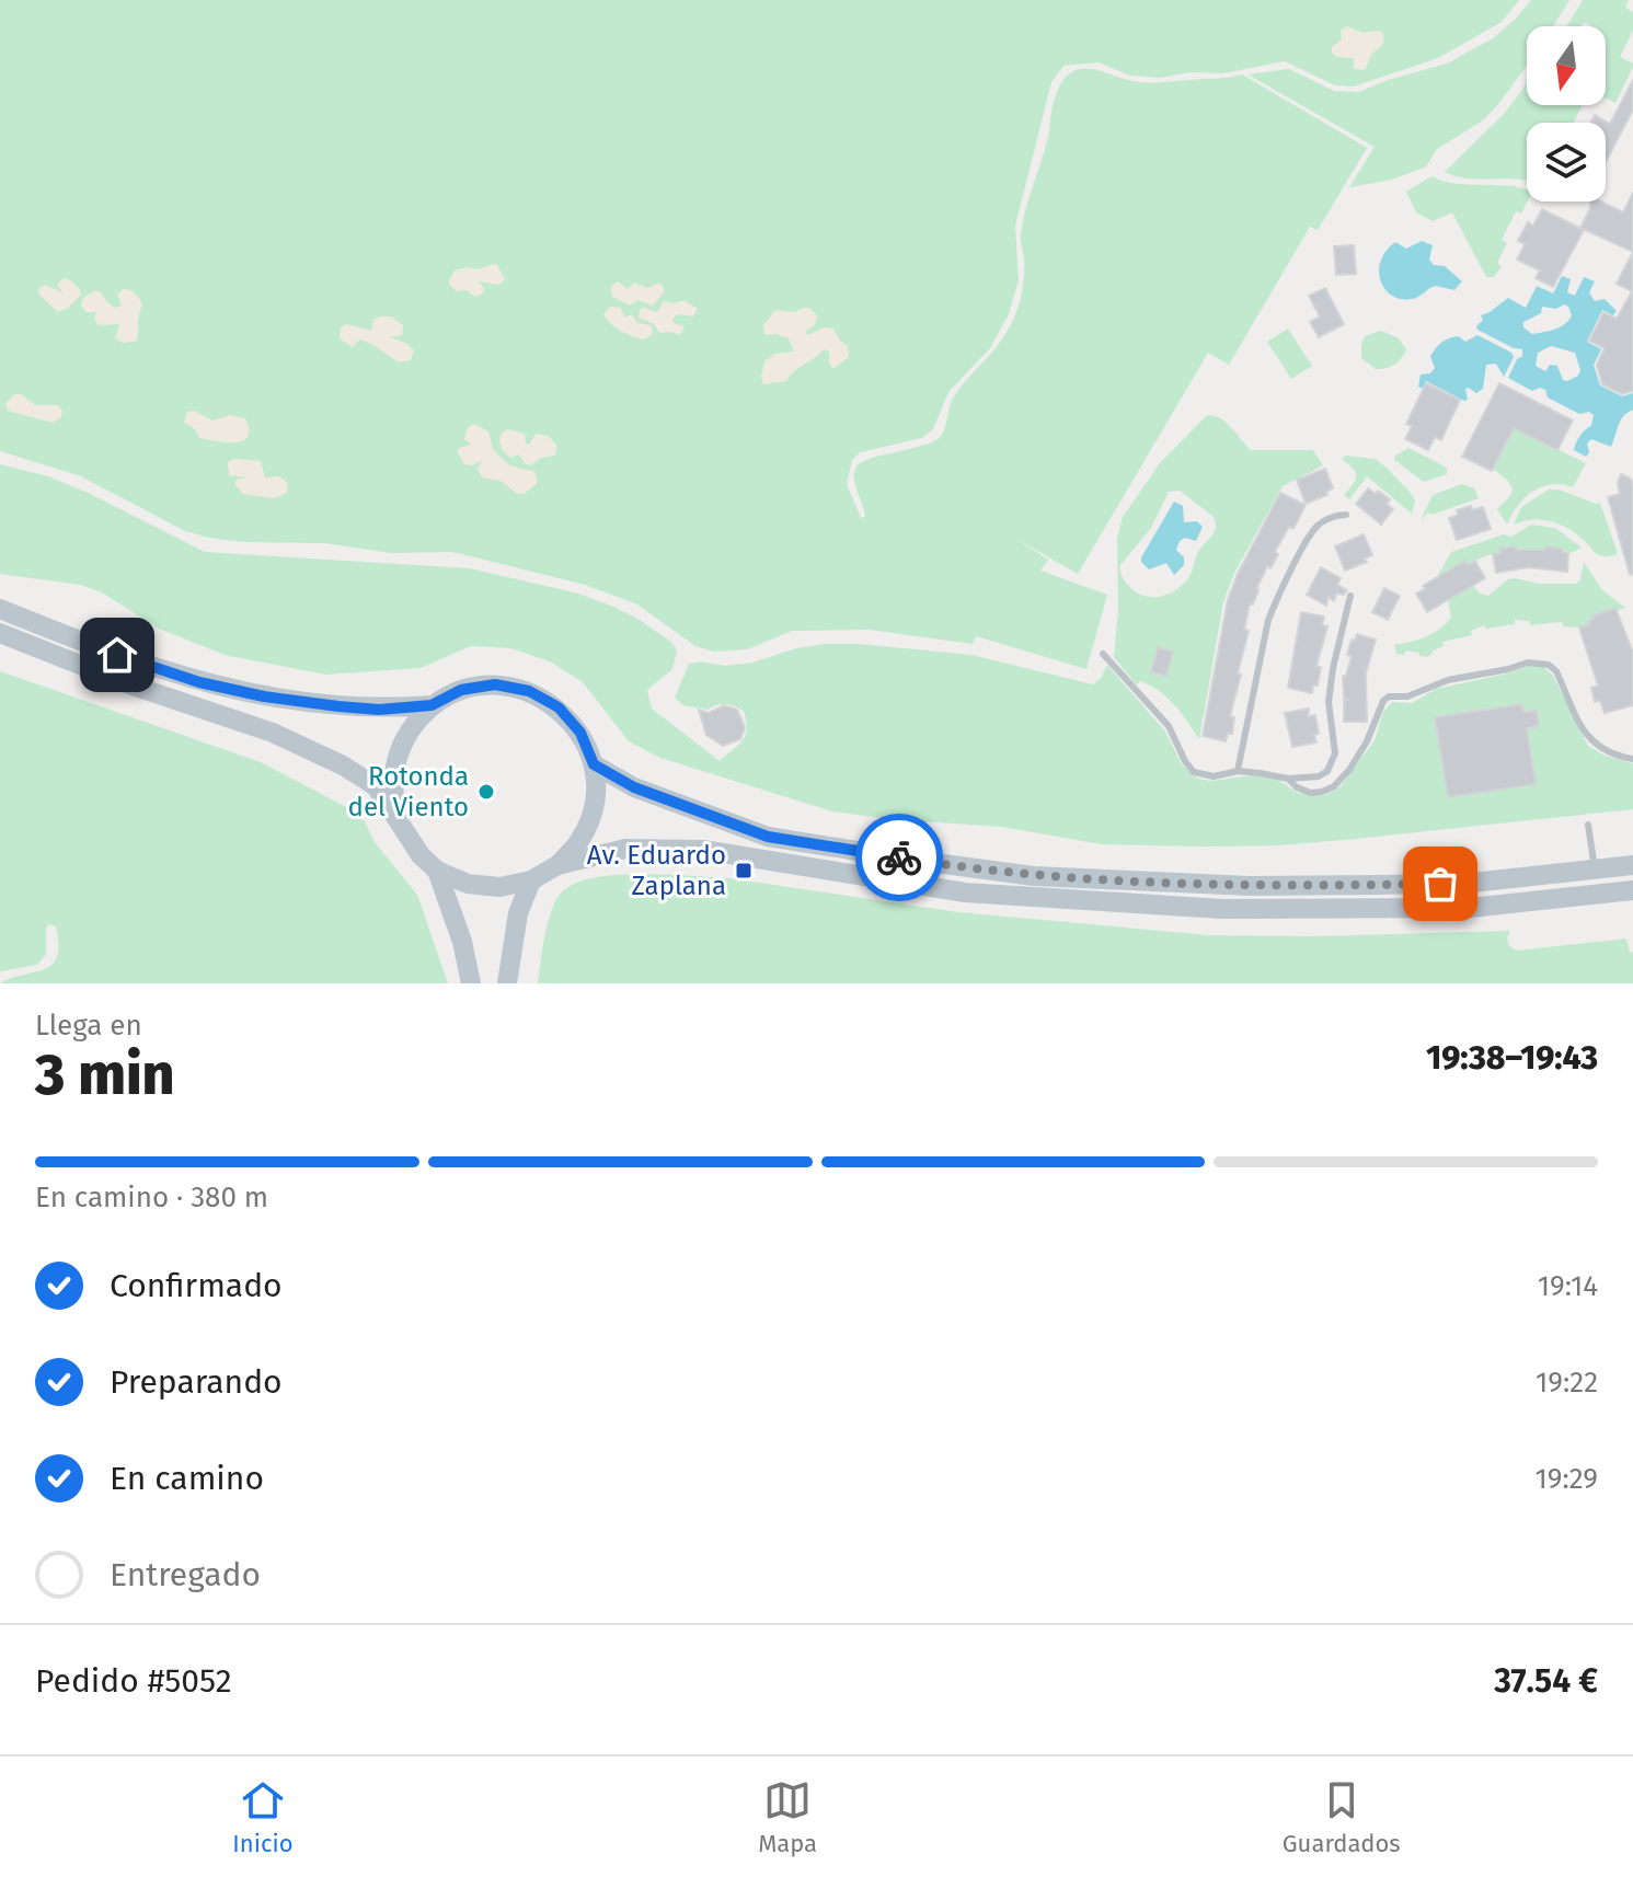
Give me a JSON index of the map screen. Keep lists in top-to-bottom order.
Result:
{
  "places": {
    "other": ["Rotonda del Viento"],
    "transit": ["Av. Eduardo Zaplana"]
  },
  "north": "bottom",
  "page": {
    "heading": ["3 min", "Llega en", "19:38–19:43"],
    "panel": ["Pedido #5052", "37.54 €"],
    "bar": "En camino · 380 m",
    "list": [
      ["Confirmado", "19:14"],
      ["Preparando", "19:22"],
      ["En camino", "19:29"],
      "Entregado"
    ],
    "tabs": ["Inicio", "Mapa", "Guardados"]
  }
}
